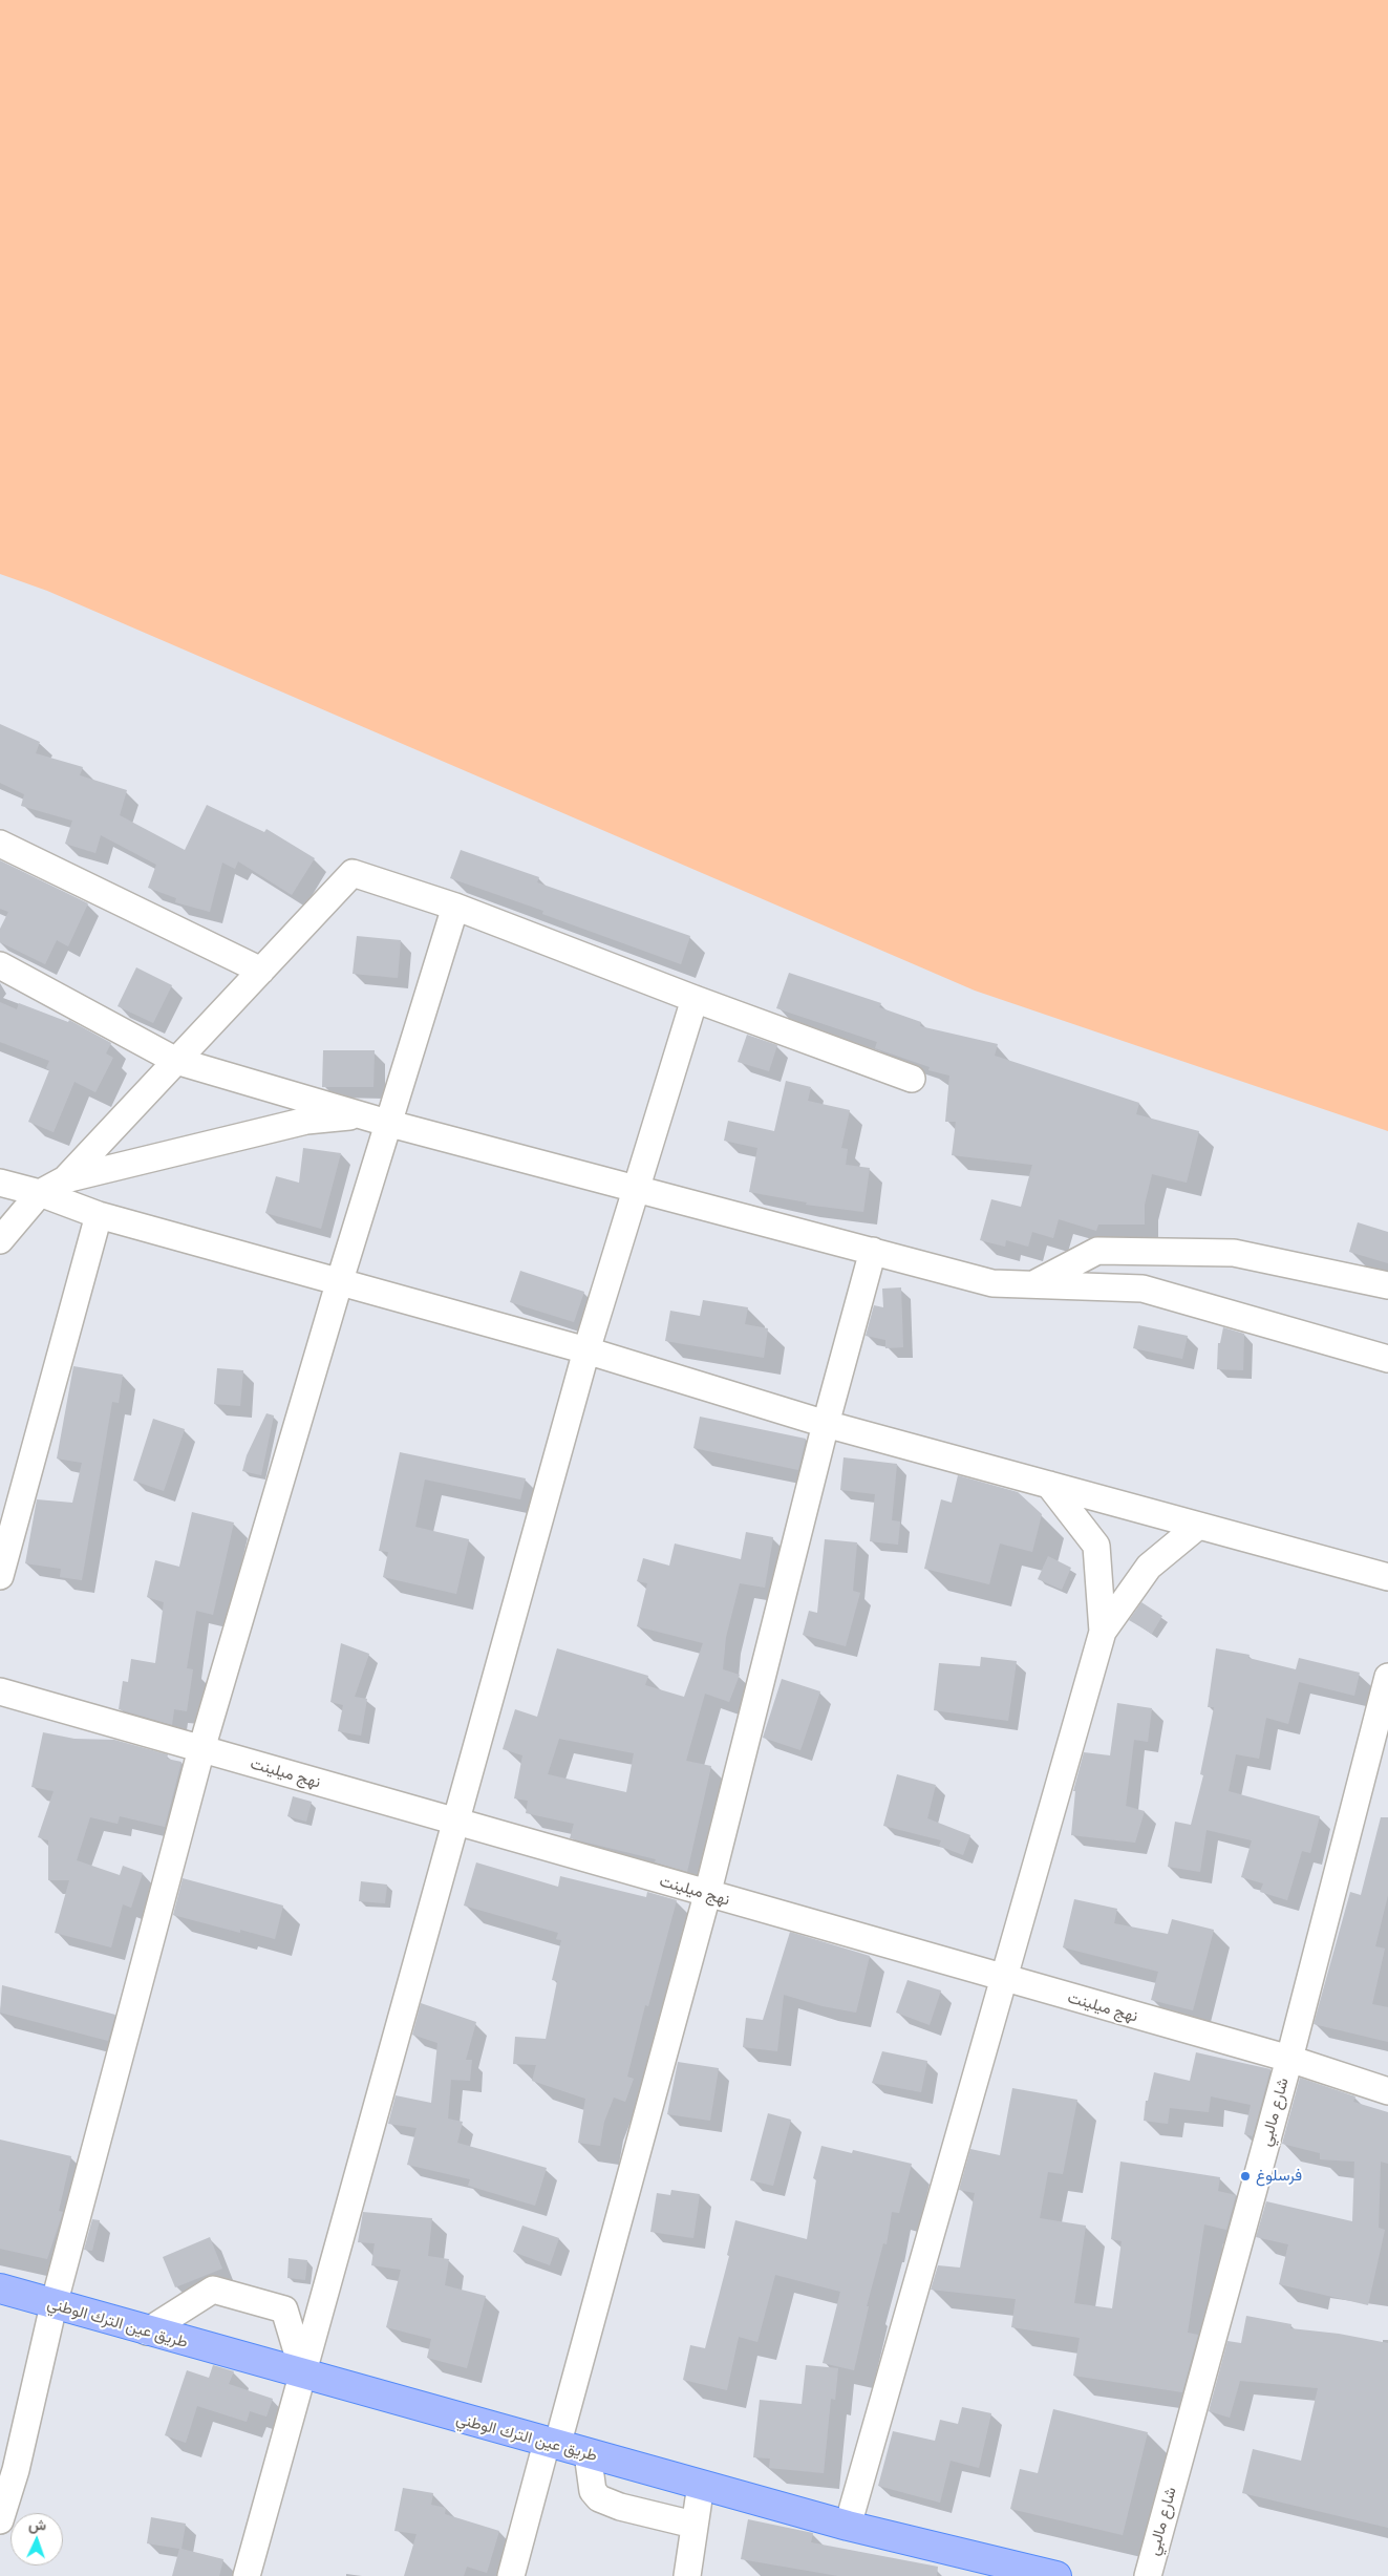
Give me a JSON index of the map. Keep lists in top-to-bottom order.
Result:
{
  "streets": {
    "main road": ["طريق عين الترك الوطني"],
    "street": ["نهج ميلينت", "شارع مالبي"]
  },
  "crossings": [
    ["نهج ميلينت", "شارع مالبي"]
  ],
  "places": ["فرسلوغ"],
  "north": "top"
}
